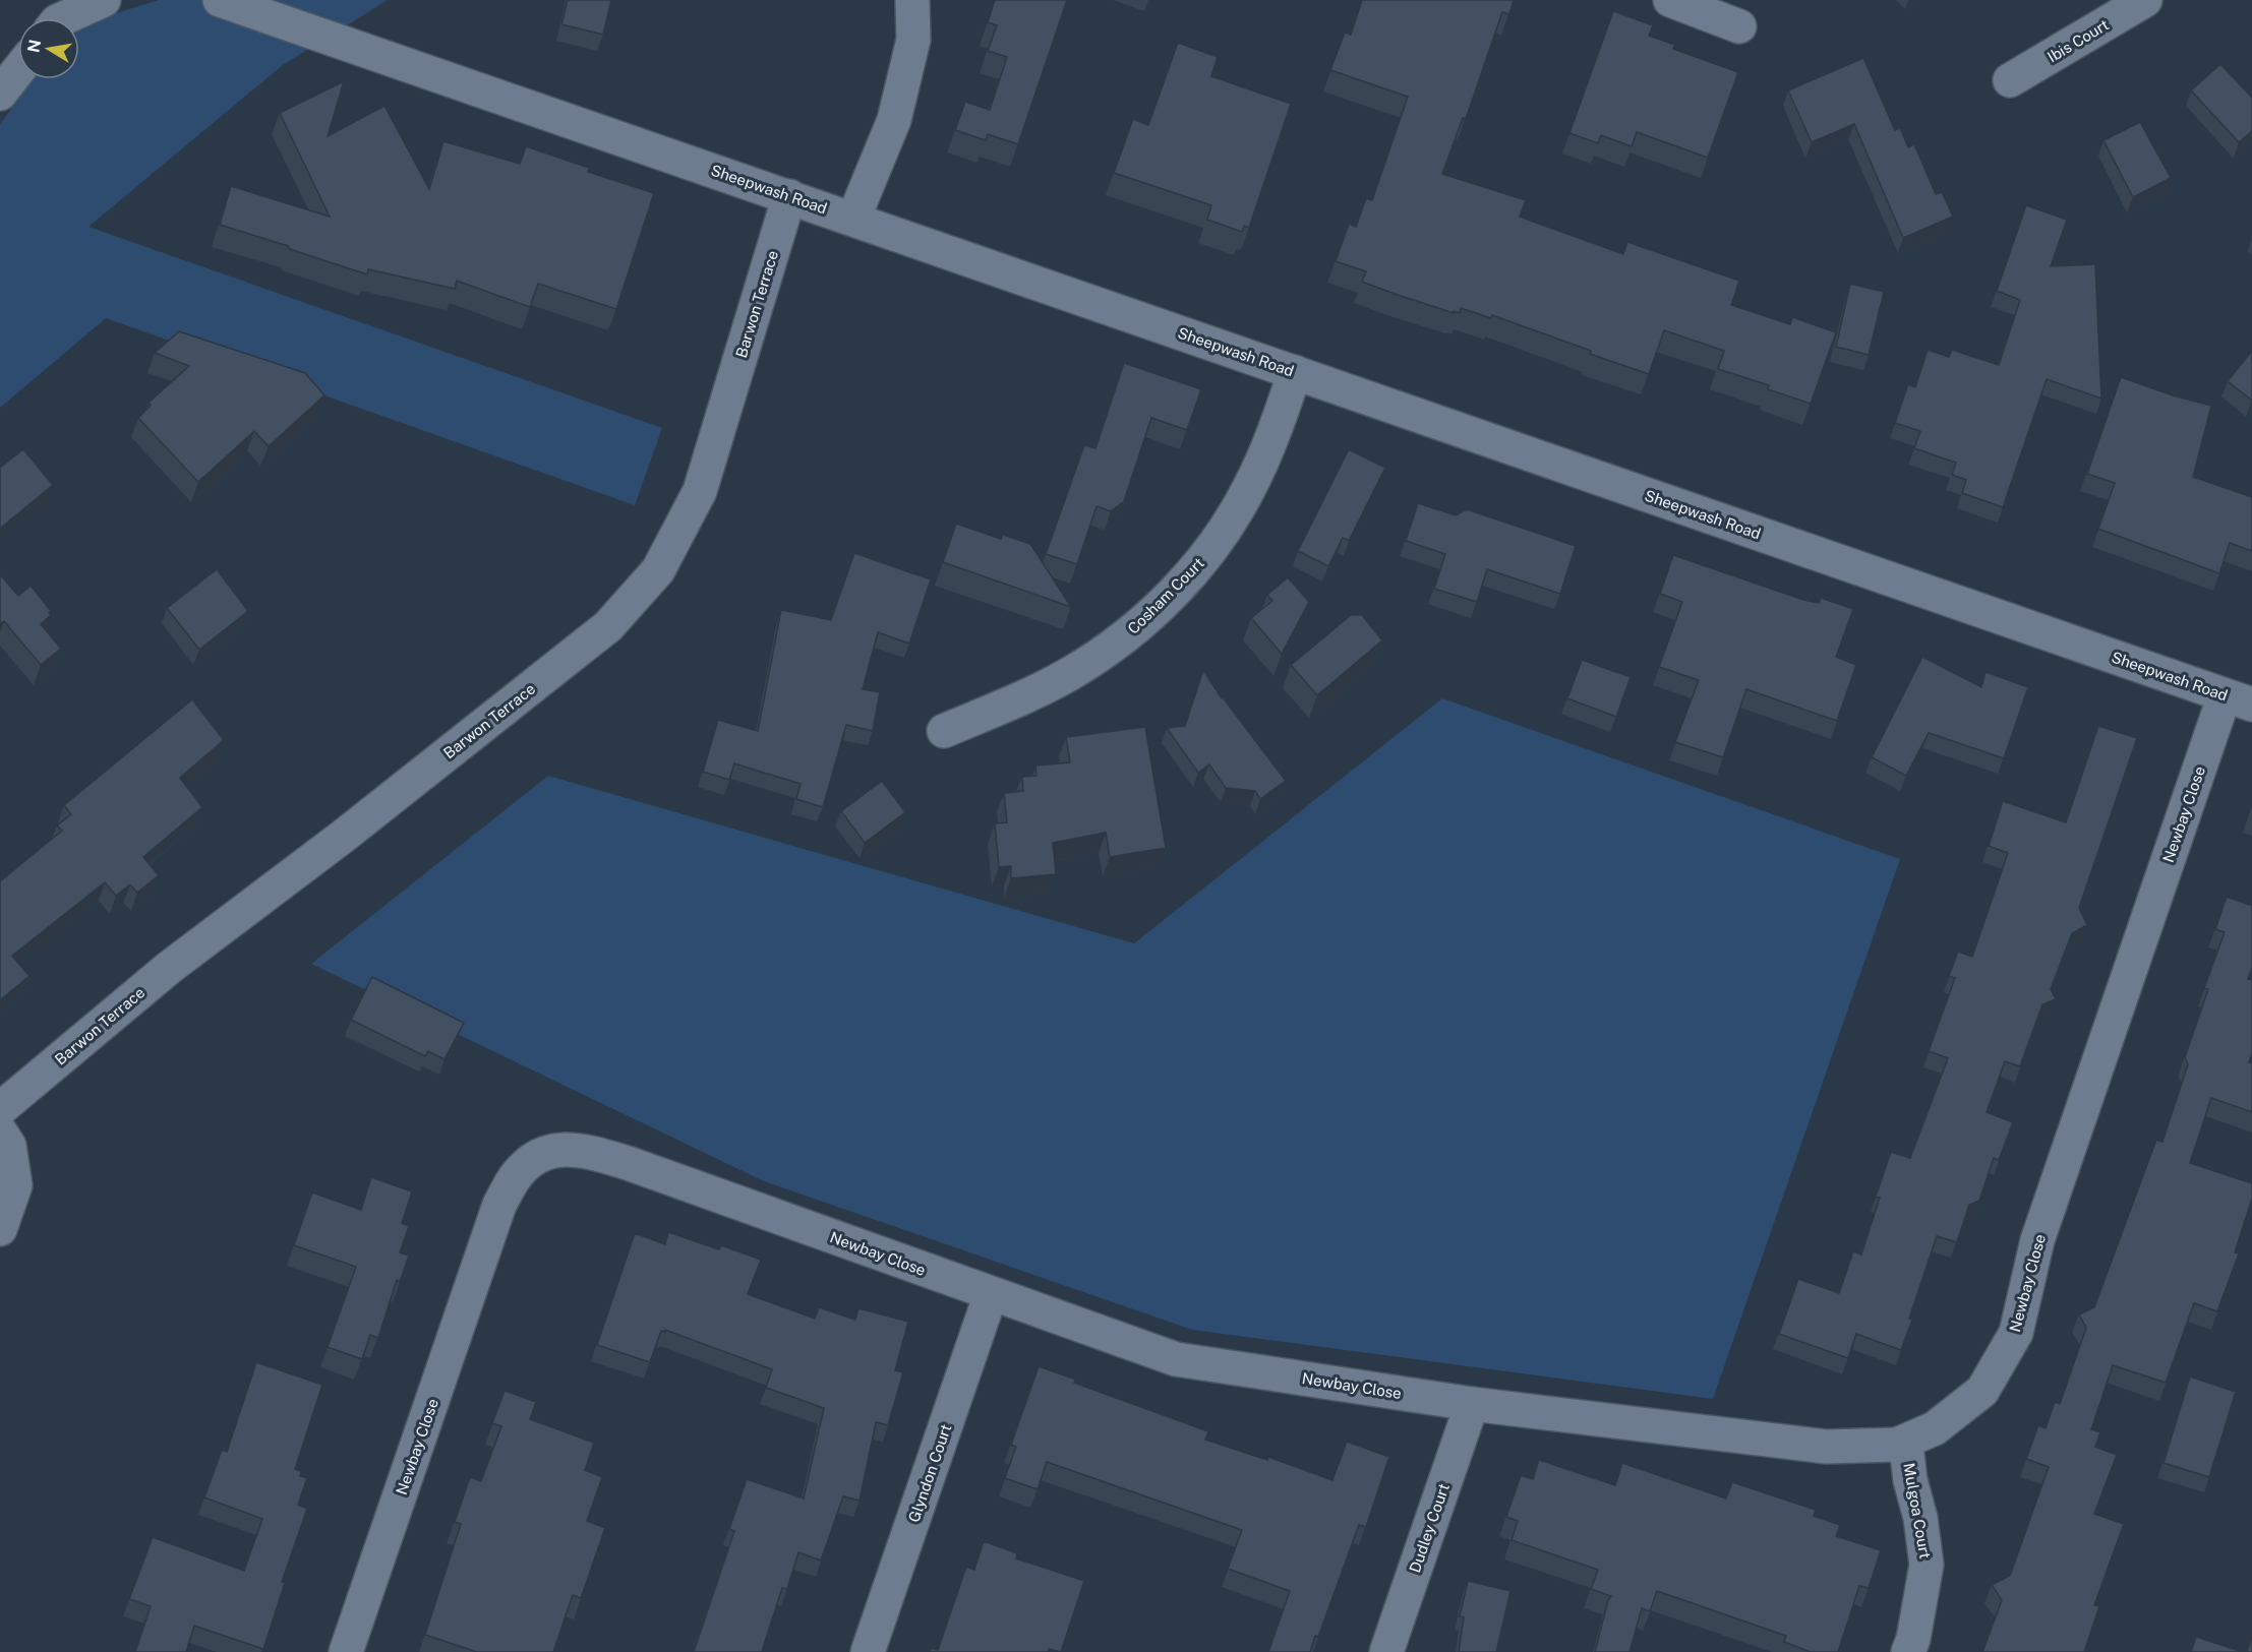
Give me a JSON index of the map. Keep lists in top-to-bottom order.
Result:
{
  "streets": {
    "street": [
      "Ibis Court",
      "Sheepwash Road",
      "Barwon Terrace",
      "Cosham Court",
      "Newbay Close",
      "Glyndon Court",
      "Mulgoa Court",
      "Dudley Court"
    ]
  },
  "crossings": [
    ["Sheepwash Road", "Barwon Terrace"],
    ["Sheepwash Road", "Cosham Court"],
    ["Sheepwash Road", "Newbay Close"],
    ["Newbay Close", "Glyndon Court"],
    ["Newbay Close", "Mulgoa Court"],
    ["Newbay Close", "Dudley Court"]
  ],
  "north": "left"
}
